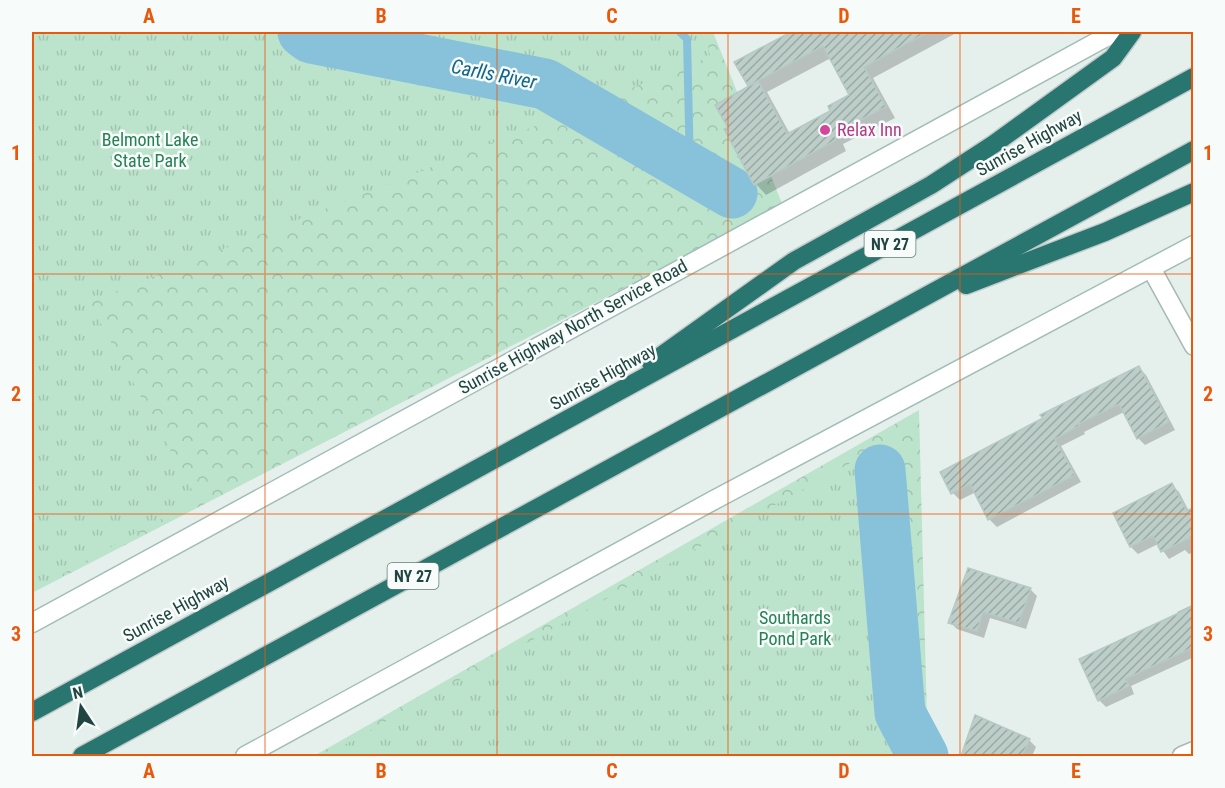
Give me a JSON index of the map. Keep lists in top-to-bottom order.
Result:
{
  "streets": {
    "highway": ["Sunrise Highway", "NY 27"],
    "main road": ["Sunrise Highway North Service Road"]
  },
  "water": ["Carlls River"],
  "parks": ["Belmont Lake State Park", "Southards Pond Park"],
  "places": ["Relax Inn"],
  "north": "top",
  "grid": {
    "columns": [
      "A",
      "B",
      "C",
      "D",
      "E"
    ],
    "rows": ["1", "2", "3"]
  }
}
